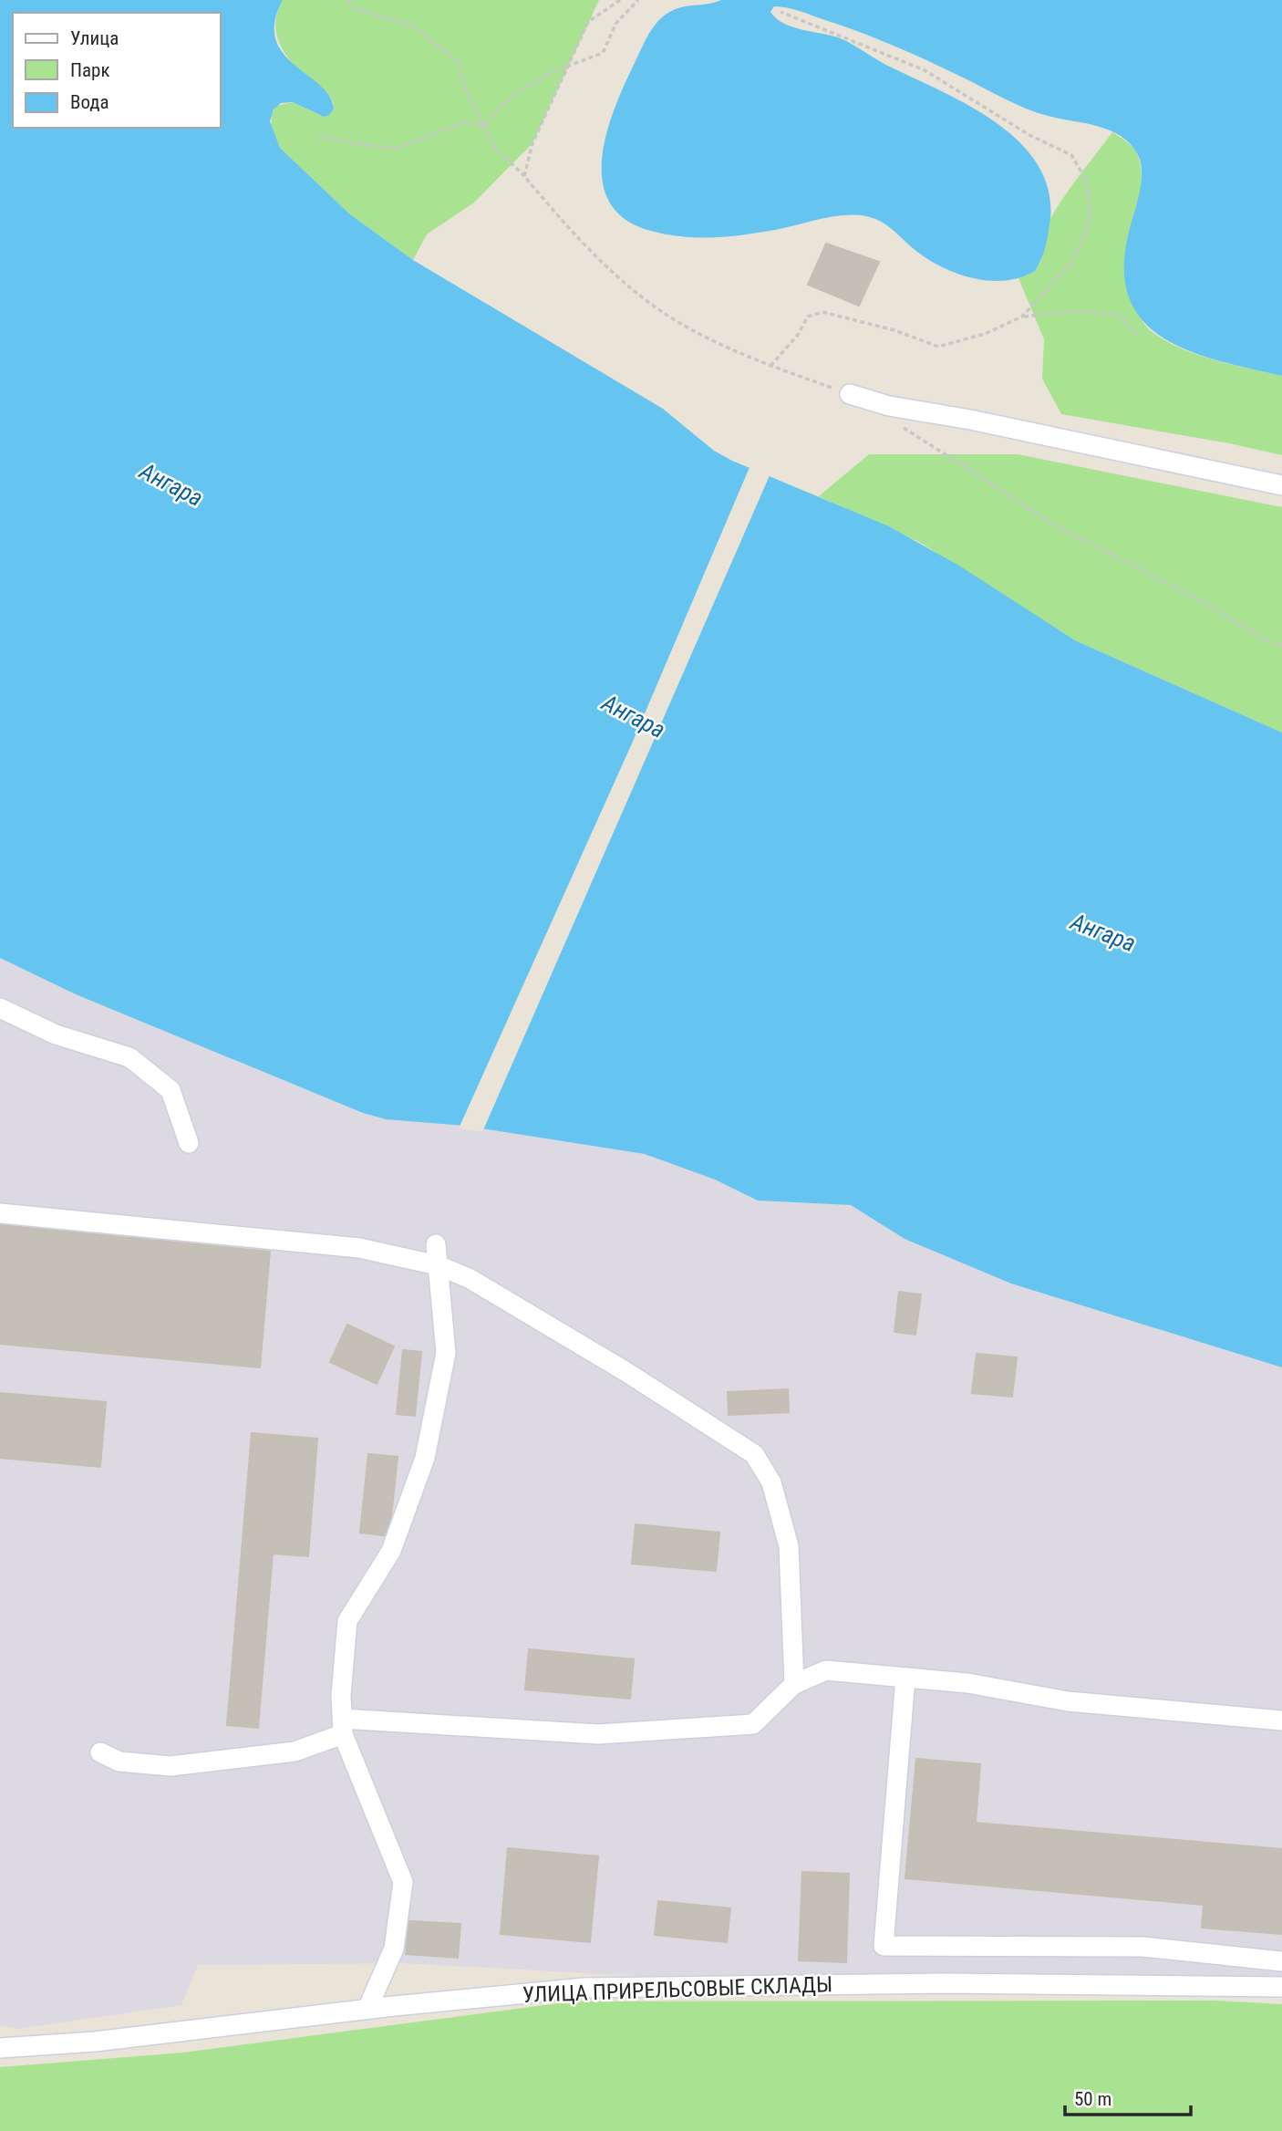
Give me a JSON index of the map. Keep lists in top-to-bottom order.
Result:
{
  "streets": {
    "street": ["УЛИЦА ПРИРЕЛЬСОВЫЕ СКЛАДЫ"]
  },
  "water": ["Ангара"],
  "legend": ["Улица", "Парк", "Вода"],
  "scale_bar": "50 m"
}
